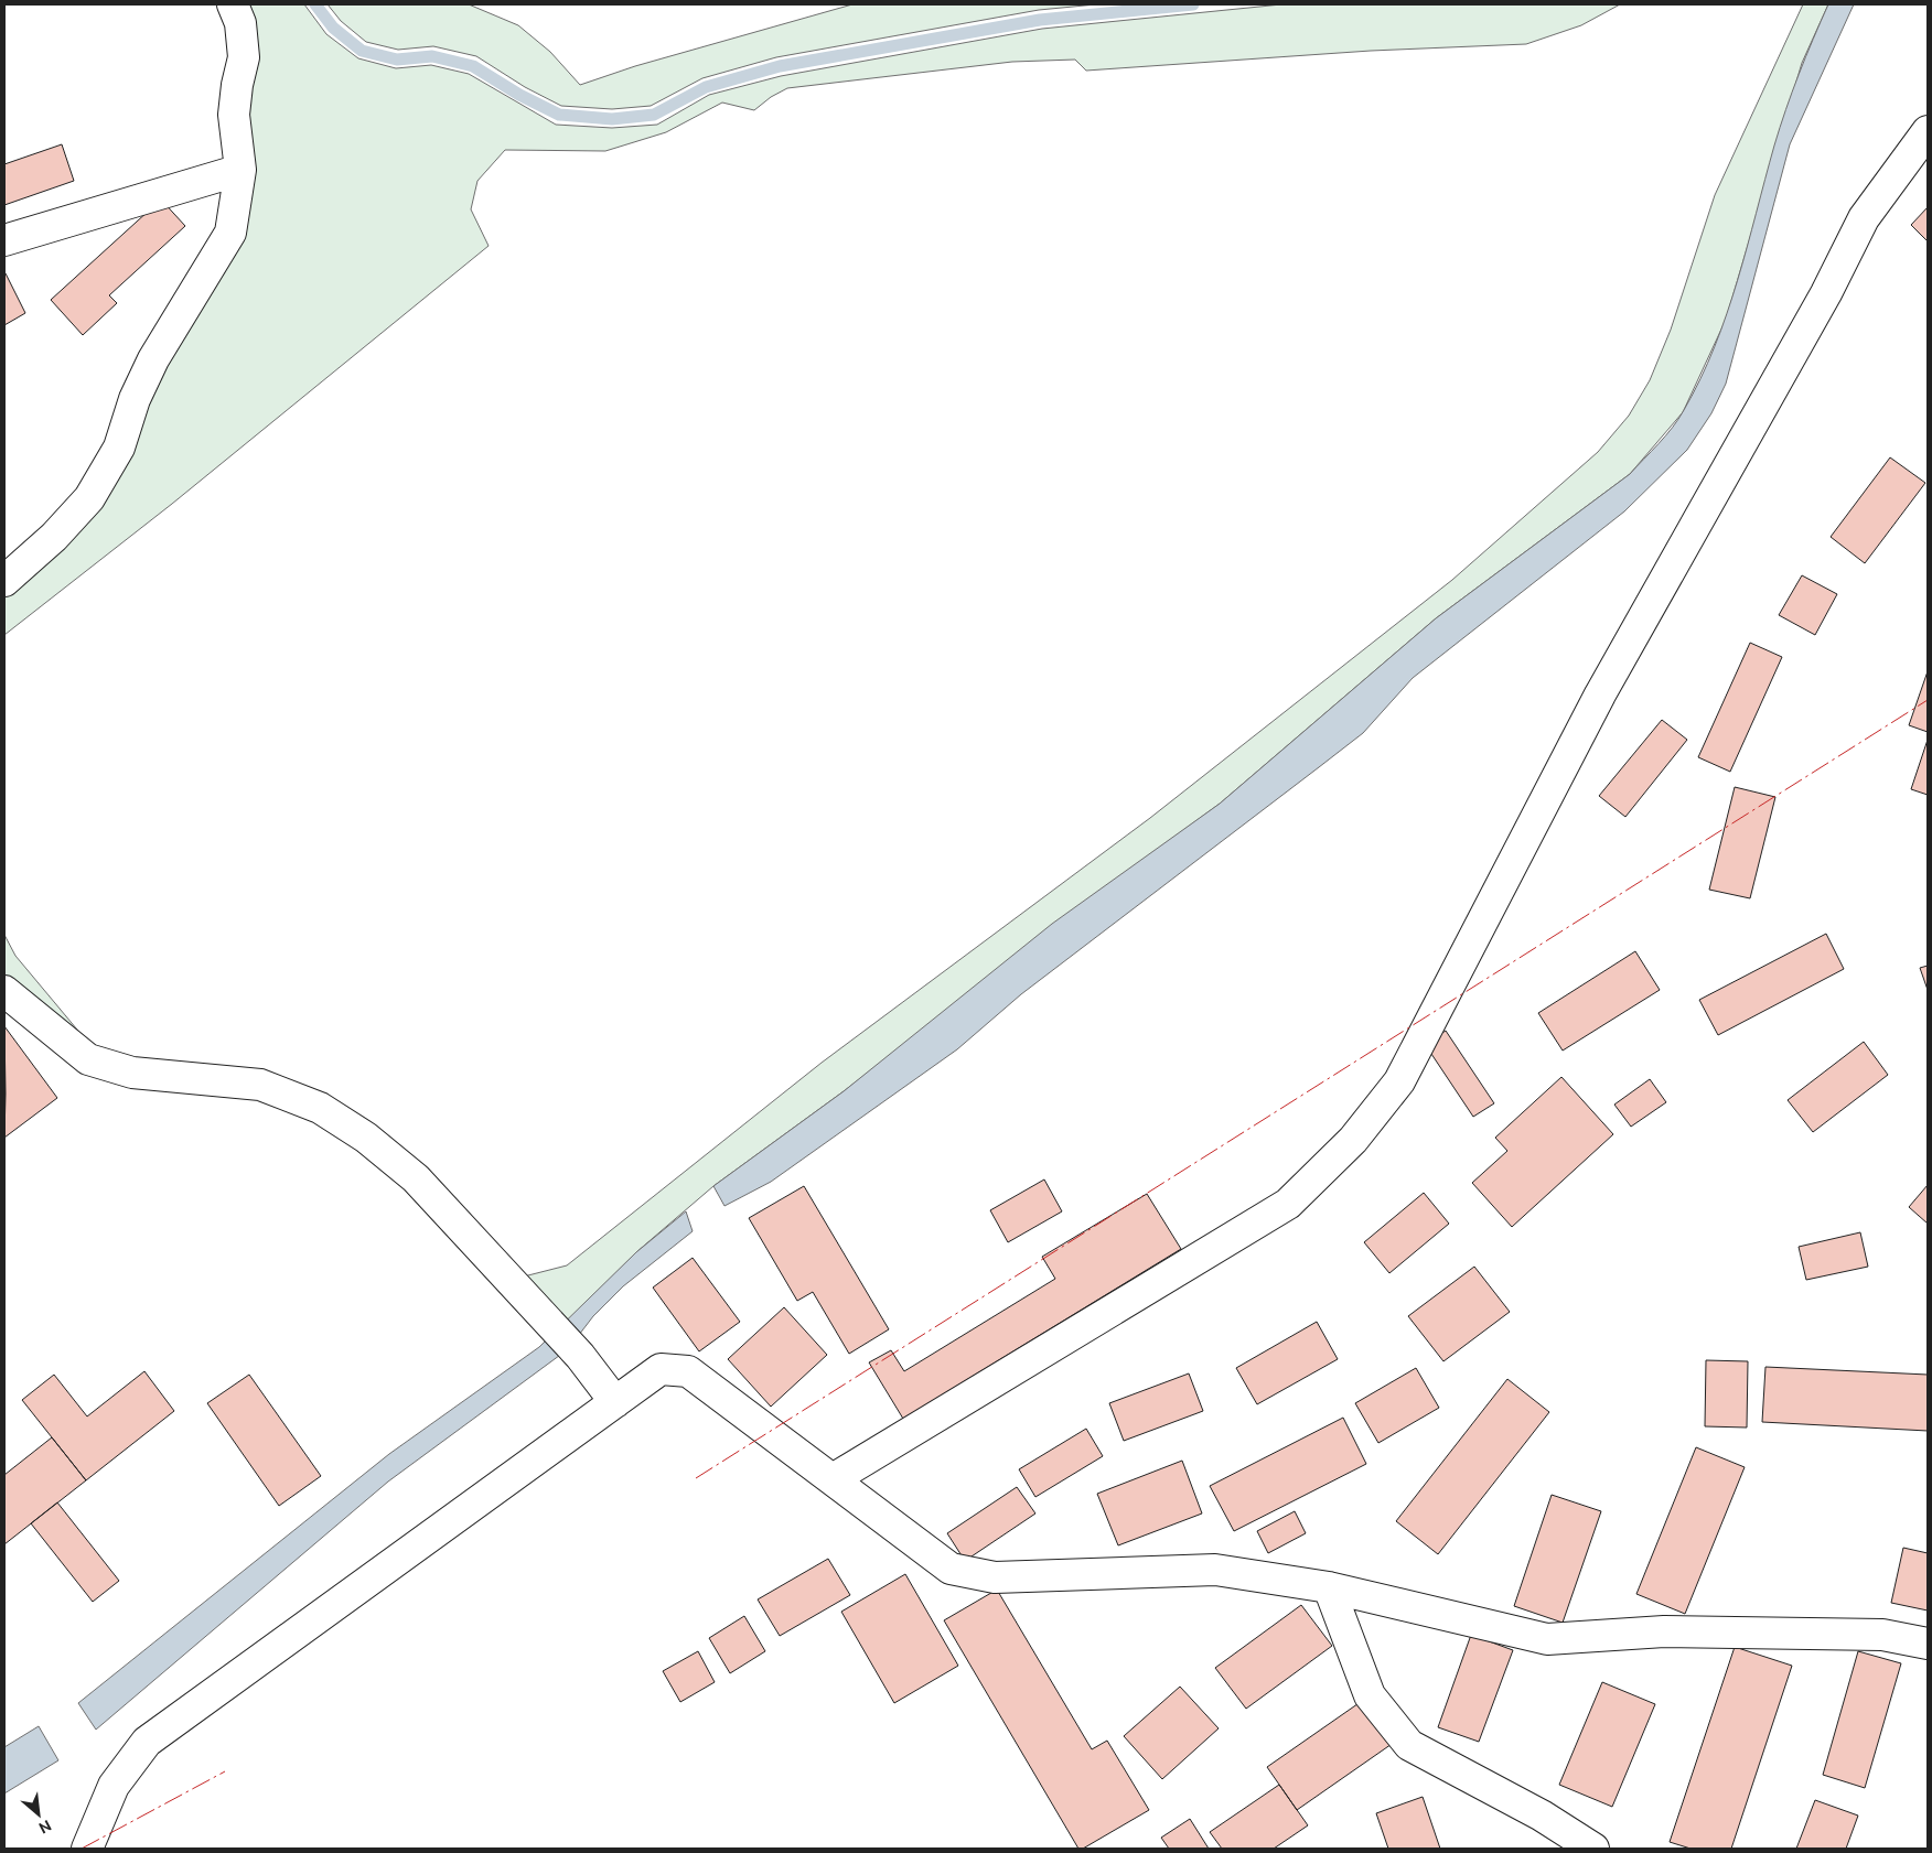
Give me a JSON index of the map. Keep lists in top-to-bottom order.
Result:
{
  "north": "bottom right"
}
